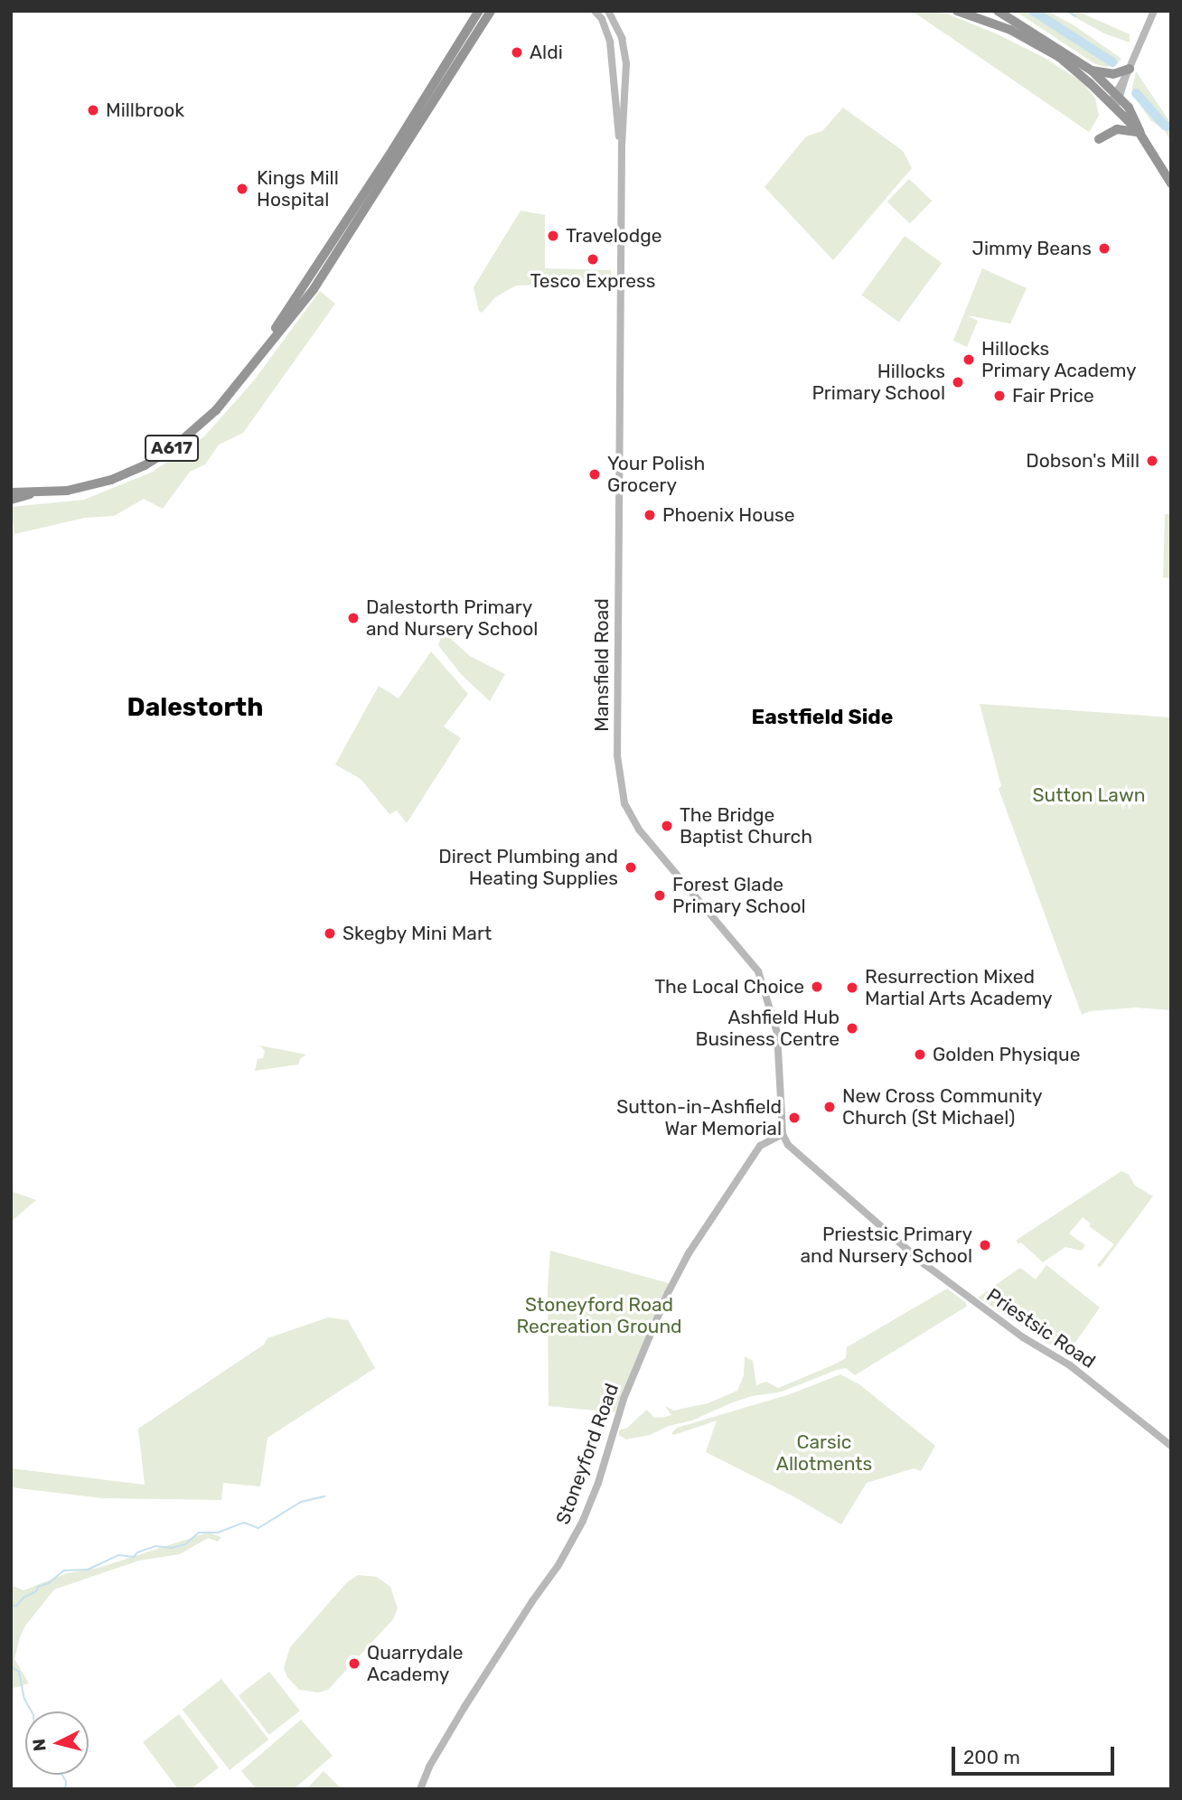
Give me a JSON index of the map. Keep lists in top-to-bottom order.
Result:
{
  "streets": {
    "highway": ["A617"],
    "main road": ["Mansfield Road", "Priestsic Road", "Stoneyford Road"]
  },
  "crossings": [
    ["Mansfield Road", "Priestsic Road"],
    ["Mansfield Road", "Stoneyford Road"],
    ["Priestsic Road", "Stoneyford Road"]
  ],
  "districts": ["Dalestorth", "Eastfield Side"],
  "parks": ["Sutton Lawn", "Stoneyford Road Recreation Ground", "Carsic Allotments"],
  "places": [
    "Aldi",
    "Millbrook",
    "Kings Mill Hospital",
    "Travelodge",
    "Jimmy Beans",
    "Tesco Express",
    "Hillocks Primary Academy",
    "Hillocks Primary School",
    "Fair Price",
    "Dobson's Mill",
    "Your Polish Grocery",
    "Phoenix House",
    "Dalestorth Primary and Nursery School",
    "The Bridge Baptist Church",
    "Direct Plumbing and Heating Supplies",
    "Forest Glade Primary School",
    "Skegby Mini Mart",
    "The Local Choice",
    "Resurrection Mixed Martial Arts Academy",
    "Ashfield Hub Business Centre",
    "Golden Physique",
    "New Cross Community Church (St Michael)",
    "Sutton-in-Ashfield War Memorial",
    "Priestsic Primary and Nursery School",
    "Quarrydale Academy"
  ],
  "scale_bar": "200 m",
  "north": "left"
}
